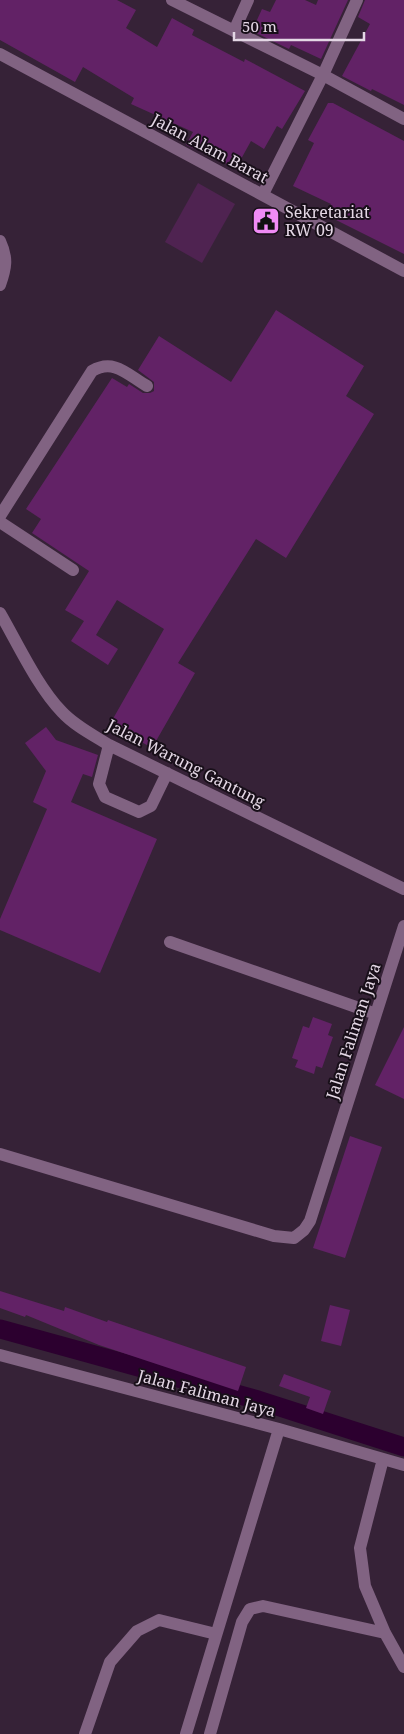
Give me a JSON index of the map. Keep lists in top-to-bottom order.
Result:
{
  "streets": {
    "street": ["Jalan Alam Barat", "Jalan Warung Gantung", "Jalan Faliman Jaya"]
  },
  "places": {
    "public building": ["Sekretariat RW 09"]
  },
  "scale_bar": "50 m"
}
